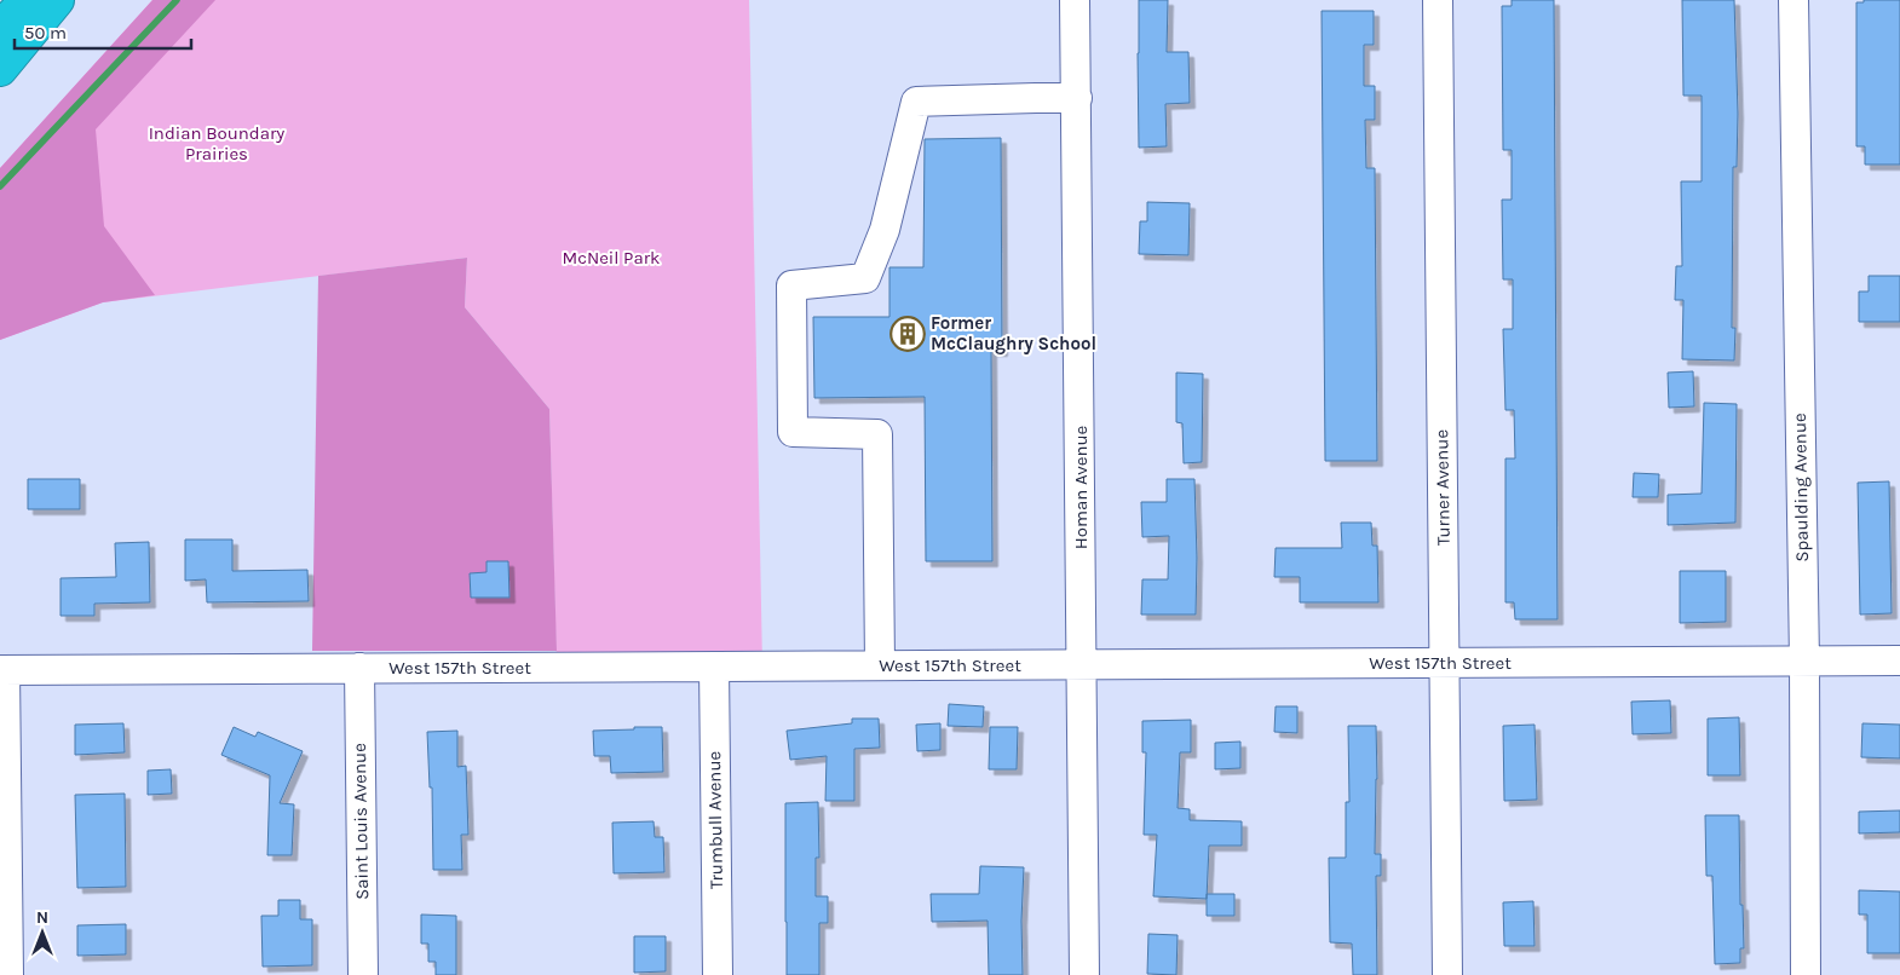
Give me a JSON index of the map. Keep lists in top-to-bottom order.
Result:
{
  "streets": {
    "street": [
      "Homan Avenue",
      "Turner Avenue",
      "Spaulding Avenue",
      "West 157th Street",
      "Trumbull Avenue",
      "Saint Louis Avenue"
    ]
  },
  "crossings": [
    ["Homan Avenue", "West 157th Street"],
    ["Turner Avenue", "West 157th Street"],
    ["Spaulding Avenue", "West 157th Street"],
    ["West 157th Street", "Trumbull Avenue"],
    ["West 157th Street", "Saint Louis Avenue"]
  ],
  "parks": ["Indian Boundary Prairies", "McNeil Park"],
  "places": {
    "building": ["Former McClaughry School"]
  },
  "scale_bar": "50 m",
  "north": "top"
}
